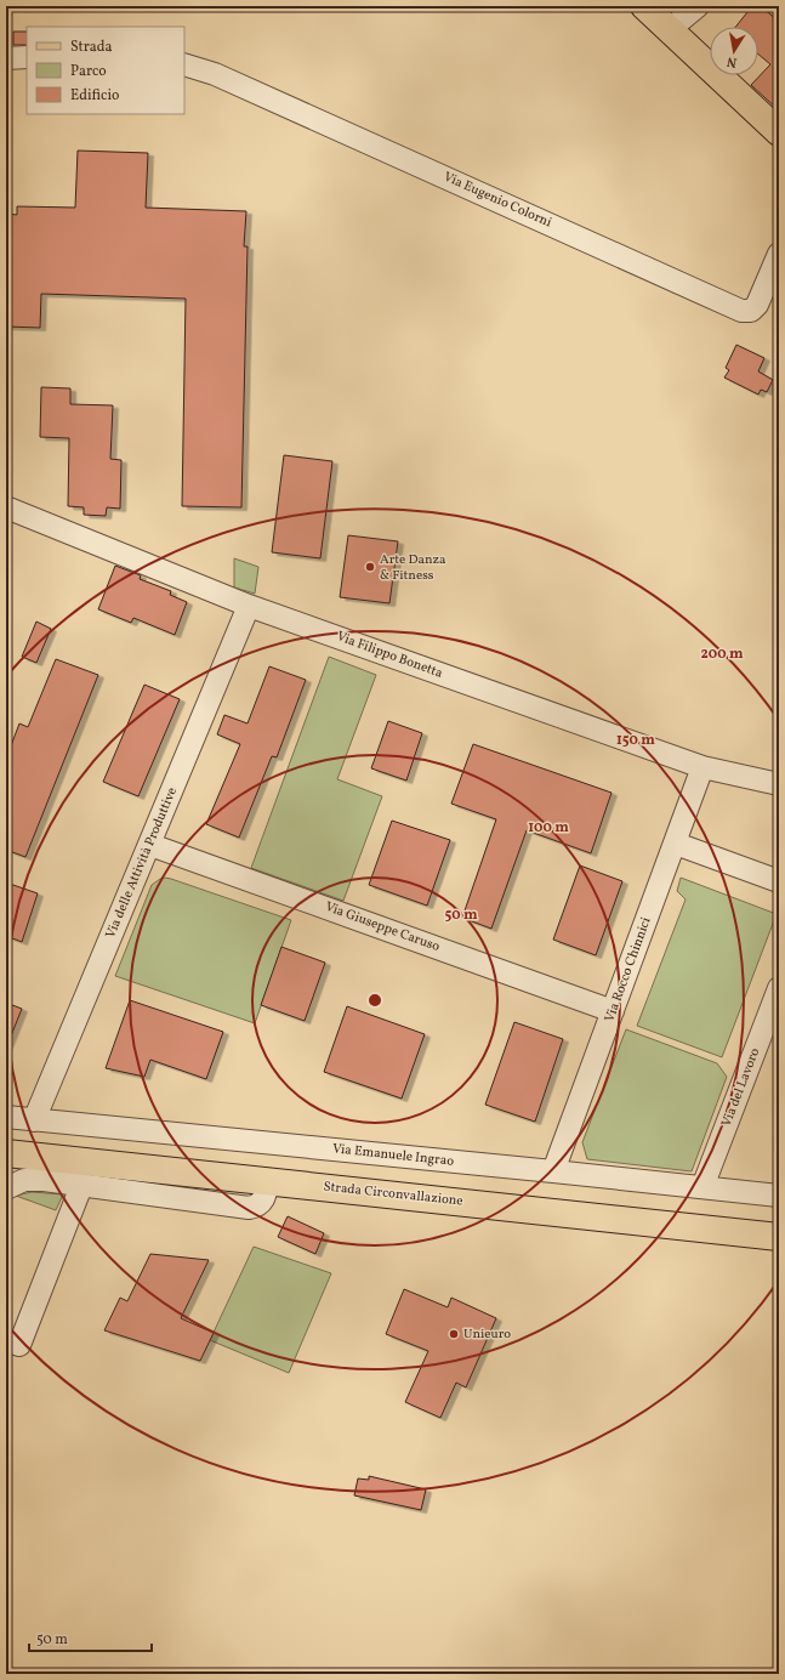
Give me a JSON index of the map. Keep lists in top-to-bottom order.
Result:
{
  "streets": {
    "main road": ["Strada Circonvallazione"],
    "street": [
      "Via Eugenio Colorni",
      "Via Filippo Bonetta",
      "Via delle Attività Produttive",
      "Via Giuseppe Caruso",
      "Via Rocco Chinnici",
      "Via del Lavoro",
      "Via Emanuele Ingrao"
    ]
  },
  "crossings": [
    ["Via Filippo Bonetta", "Via delle Attività Produttive"],
    ["Via Filippo Bonetta", "Via Rocco Chinnici"],
    ["Via delle Attività Produttive", "Via Giuseppe Caruso"],
    ["Via delle Attività Produttive", "Via Emanuele Ingrao"],
    ["Via Giuseppe Caruso", "Via Rocco Chinnici"],
    ["Via Rocco Chinnici", "Via Emanuele Ingrao"],
    ["Via del Lavoro", "Via Emanuele Ingrao"]
  ],
  "places": ["Arte Danza & Fitness", "Unieuro"],
  "legend": ["Strada", "Parco", "Edificio"],
  "scale_bar": "50 m",
  "north": "bottom",
  "rings": [
    "200 m",
    "150 m",
    "100 m",
    "50 m"
  ]
}
